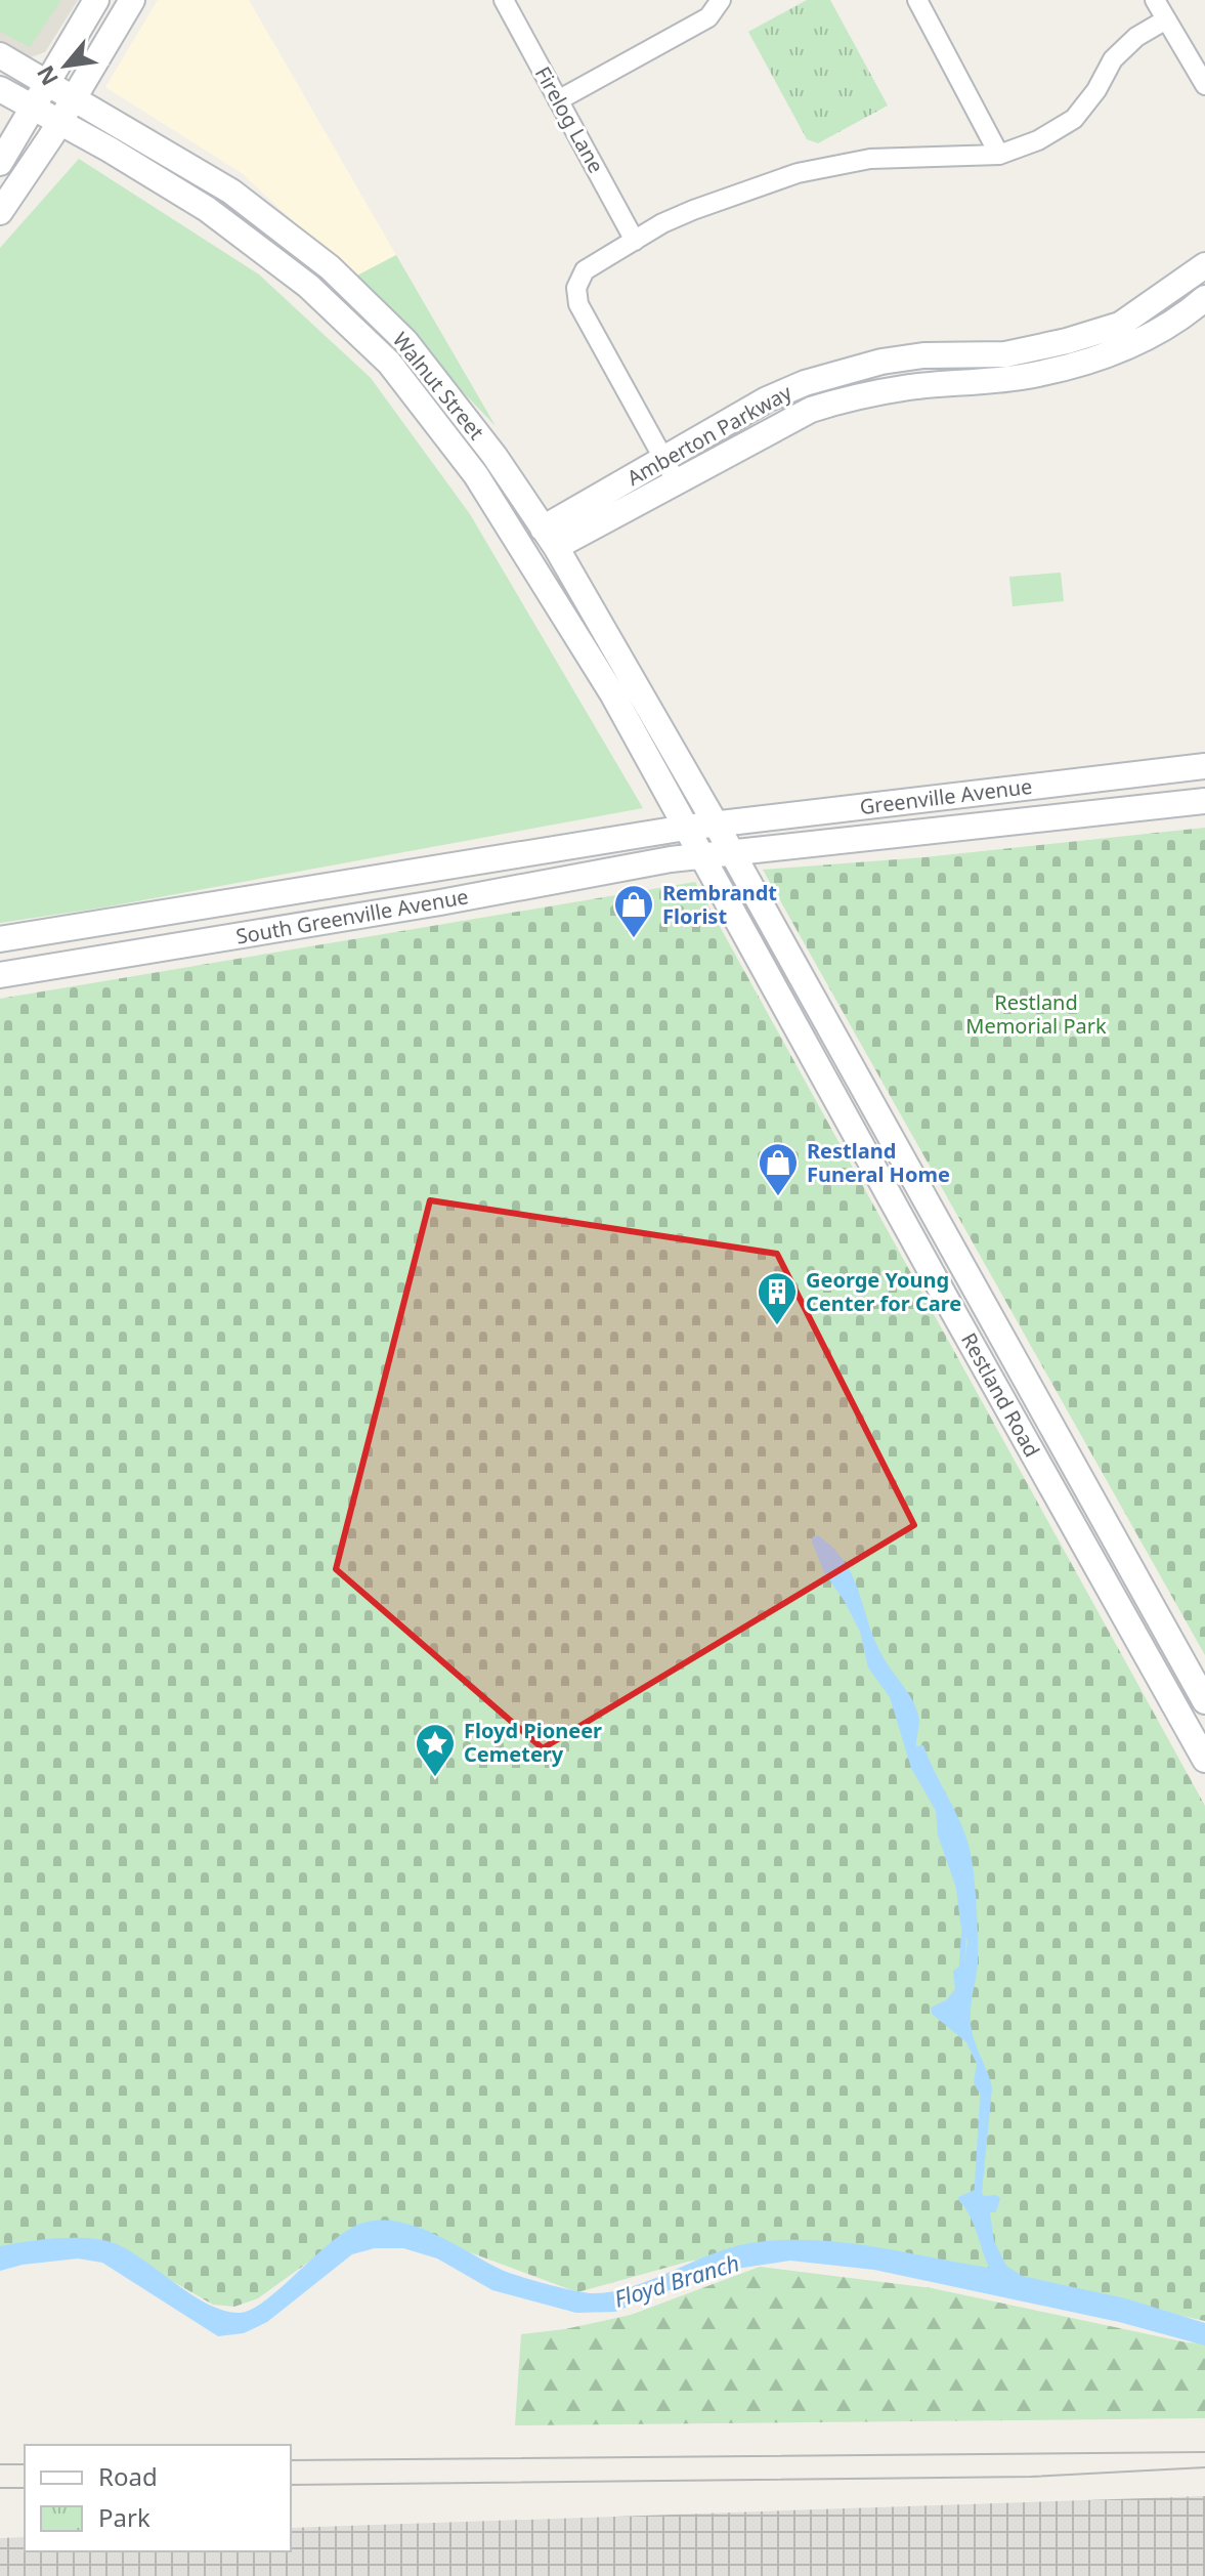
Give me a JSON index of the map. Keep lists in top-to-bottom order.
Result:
{
  "streets": {
    "main road": [
      "Walnut Street",
      "Amberton Parkway",
      "Greenville Avenue",
      "South Greenville Avenue",
      "Restland Road"
    ],
    "street": ["Firelog Lane"]
  },
  "crossings": [
    ["Walnut Street", "Amberton Parkway"],
    ["Walnut Street", "Greenville Avenue"],
    ["Walnut Street", "South Greenville Avenue"],
    ["Walnut Street", "Restland Road"],
    ["Greenville Avenue", "South Greenville Avenue"],
    ["Greenville Avenue", "Restland Road"],
    ["South Greenville Avenue", "Restland Road"]
  ],
  "water": ["Floyd Branch"],
  "parks": ["Restland Memorial Park"],
  "places": {
    "shop": ["Rembrandt Florist", "Restland Funeral Home"],
    "building": ["George Young Center for Care"],
    "place": ["Floyd Pioneer Cemetery"]
  },
  "legend": ["Road", "Park"],
  "north": "bottom left"
}
